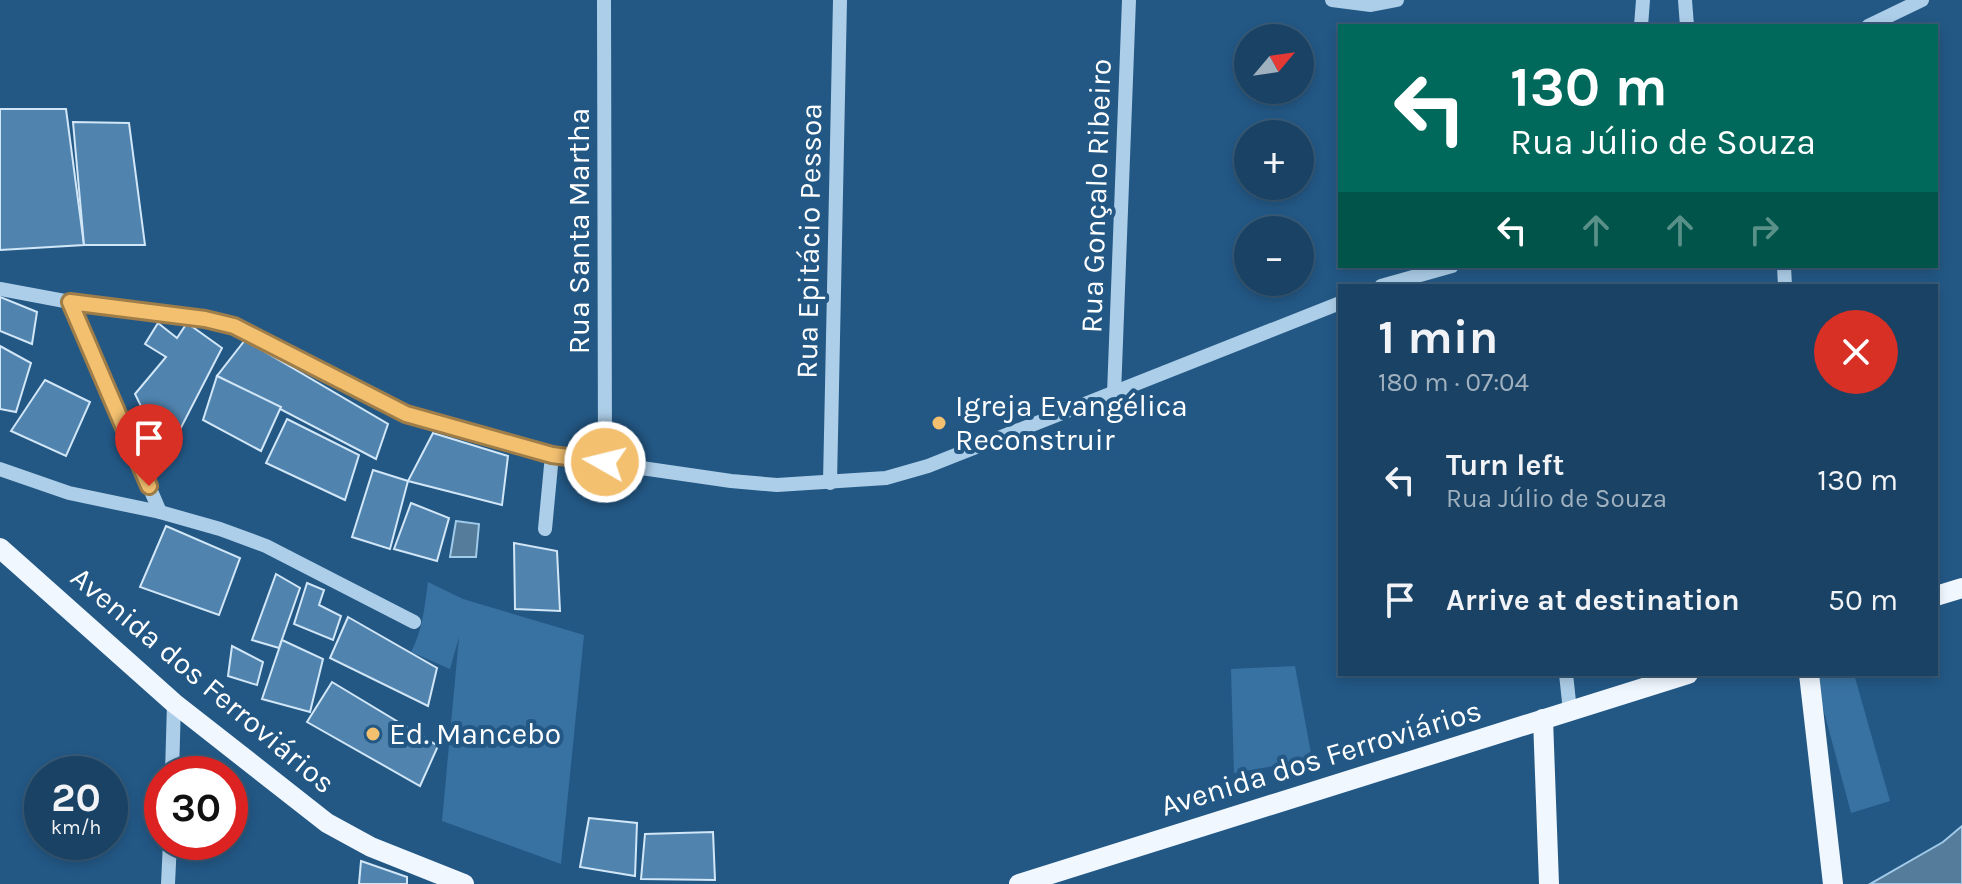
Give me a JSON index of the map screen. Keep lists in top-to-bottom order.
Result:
{
  "streets": {
    "main road": ["Avenida dos Ferroviários"],
    "street": ["Rua Gonçalo Ribeiro", "Rua Santa Martha", "Rua Epitácio Pessoa"]
  },
  "places": ["Igreja Evangélica Reconstruir", "Ed. Mancebo"],
  "north": "top right",
  "page": {
    "map_buttons": ["+", "−"],
    "turn": ["130 m", "Rua Júlio de Souza"],
    "heading": ["1 min", "180 m · 07:04"],
    "list": [
      {
        "name": "Turn left",
        "note": "Rua Júlio de Souza",
        "value": "130 m"
      },
      {
        "name": "Arrive at destination",
        "value": "50 m"
      }
    ],
    "speed": "20 km/h",
    "limit": "30"
  }
}
